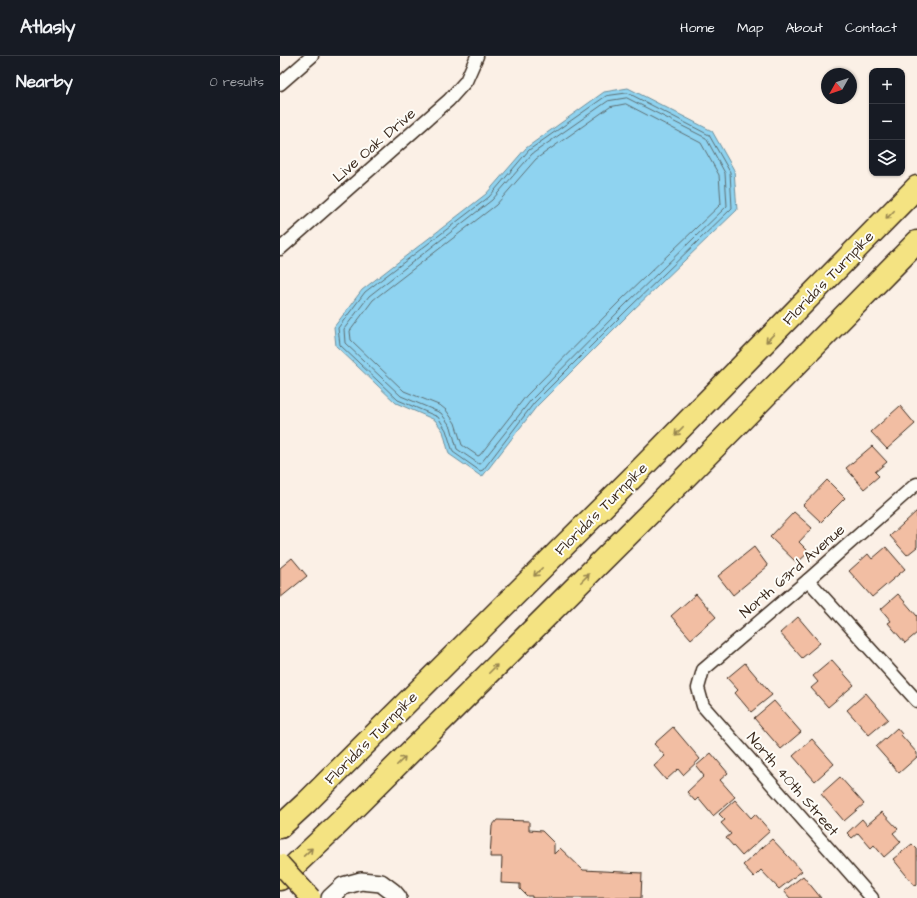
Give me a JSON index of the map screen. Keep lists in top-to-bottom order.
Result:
{
  "streets": {
    "highway": ["Florida's Turnpike"],
    "street": ["Live Oak Drive", "North 63rd Avenue", "North 40th Street"]
  },
  "crossings": [
    ["North 63rd Avenue", "North 40th Street"]
  ],
  "north": "bottom left",
  "page": {
    "header": "Atlasly",
    "nav": [
      "Home",
      "Map",
      "About",
      "Contact"
    ],
    "heading": ["Nearby", "0 results"],
    "map_buttons": ["+", "−"]
  }
}
